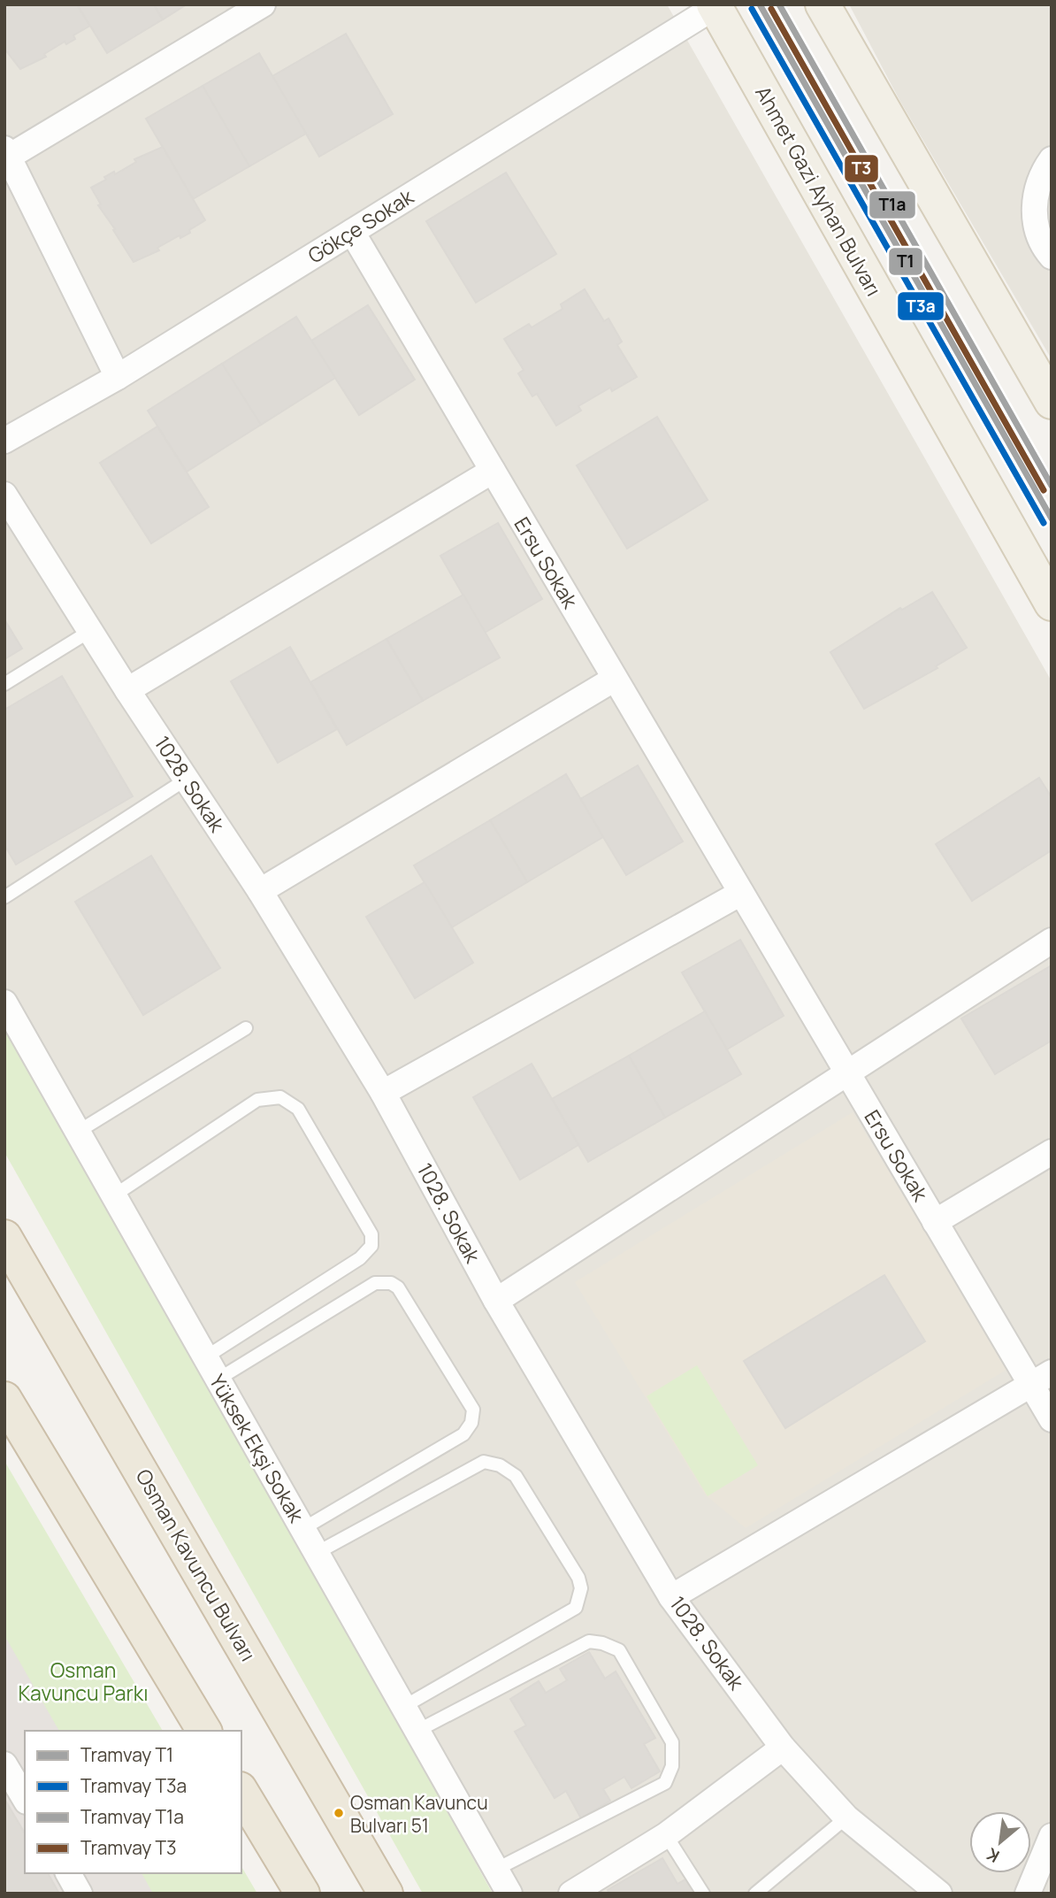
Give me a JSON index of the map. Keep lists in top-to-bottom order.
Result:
{
  "streets": {
    "highway": ["Osman Kavuncu Bulvarı"],
    "main road": ["Ahmet Gazi Ayhan Bulvarı"],
    "street": [
      "Gökçe Sokak",
      "Ersu Sokak",
      "1028. Sokak",
      "Yüksek Ekşi Sokak"
    ]
  },
  "crossings": [
    ["Ahmet Gazi Ayhan Bulvarı", "Gökçe Sokak"],
    ["Gökçe Sokak", "Ersu Sokak"]
  ],
  "parks": ["Osman Kavuncu Parkı"],
  "places": ["Osman Kavuncu Bulvarı 51"],
  "lines": [
    "tram line T1",
    "tram line T1a",
    "tram line T3a",
    "tram line T3"
  ],
  "legend": [
    "Tramvay T1",
    "Tramvay T3a",
    "Tramvay T1a",
    "Tramvay T3"
  ],
  "north": "bottom left"
}
